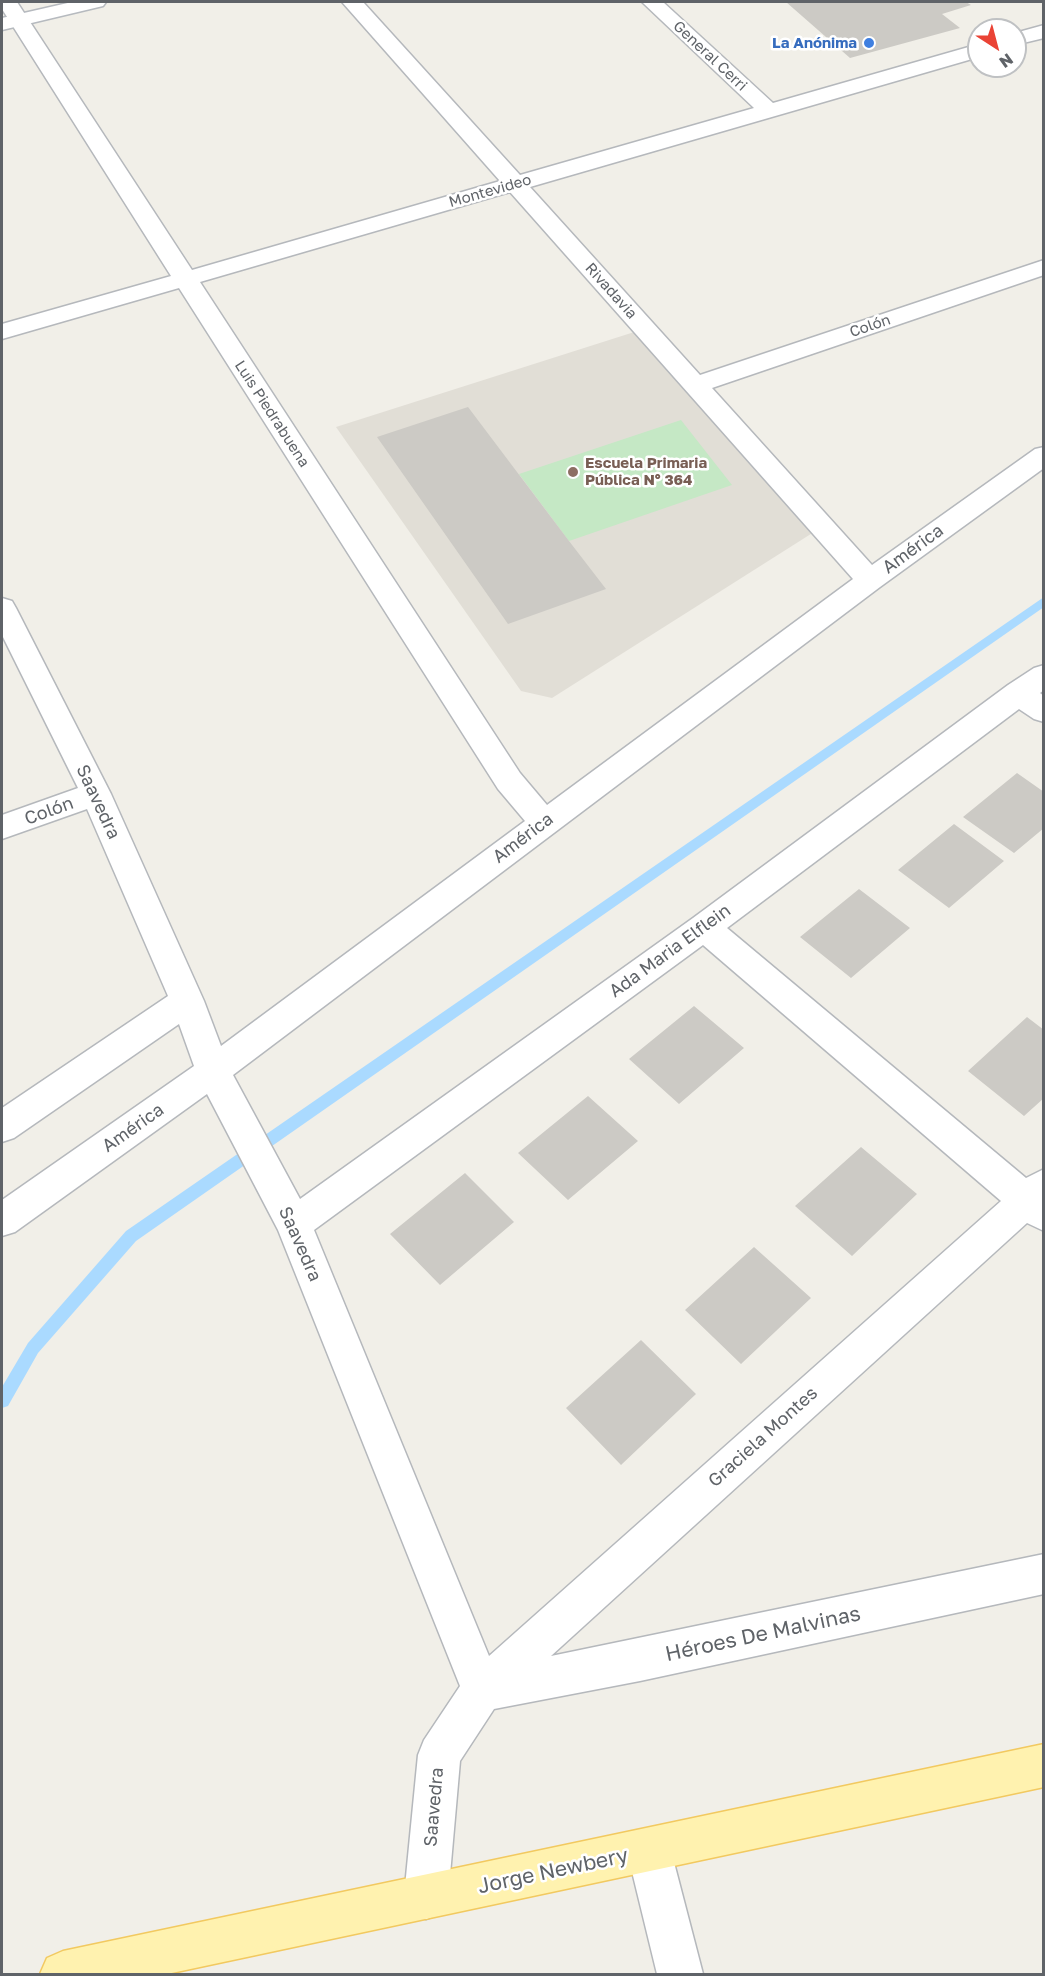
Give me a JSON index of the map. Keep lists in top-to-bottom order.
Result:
{
  "streets": {
    "main road": ["Jorge Newbery"],
    "street": [
      "General Cerri",
      "Montevideo",
      "Rivadavia",
      "Colón",
      "Luis Piedrabuena",
      "América",
      "Saavedra",
      "Ada Maria Elflein",
      "Graciela Montes",
      "Héroes De Malvinas"
    ]
  },
  "crossings": [
    ["General Cerri", "Montevideo"],
    ["Montevideo", "Rivadavia"],
    ["Montevideo", "Luis Piedrabuena"],
    ["Rivadavia", "Colón"],
    ["Rivadavia", "América"],
    ["Colón", "Saavedra"],
    ["Luis Piedrabuena", "América"],
    ["América", "Saavedra"],
    ["Saavedra", "Ada Maria Elflein"],
    ["Saavedra", "Graciela Montes"],
    ["Saavedra", "Héroes De Malvinas"],
    ["Saavedra", "Jorge Newbery"],
    ["Graciela Montes", "Héroes De Malvinas"]
  ],
  "places": ["La Anónima", "Escuela Primaria Pública N° 364"],
  "north": "bottom right"
}
